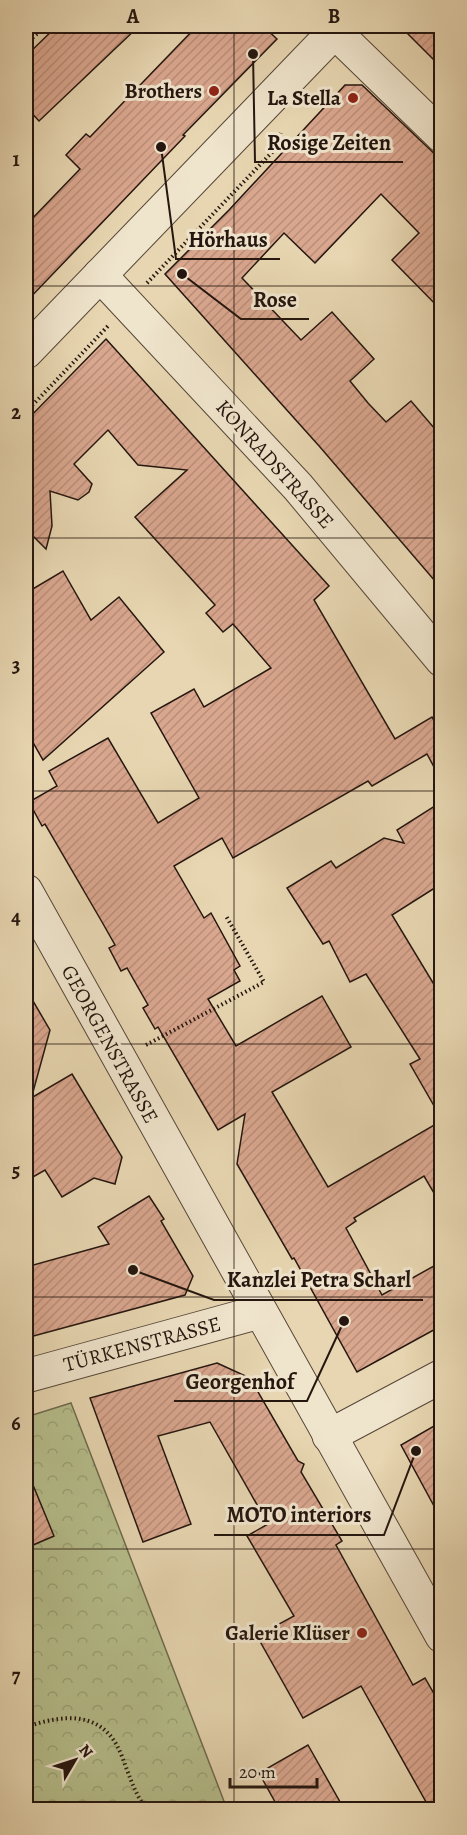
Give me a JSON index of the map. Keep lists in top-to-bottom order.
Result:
{
  "streets": {
    "street": ["KONRADSTRASSE", "GEORGENSTRASSE", "TÜRKENSTRASSE"]
  },
  "crossings": [
    ["GEORGENSTRASSE", "TÜRKENSTRASSE"]
  ],
  "places": [
    "Rosige Zeiten",
    "Brothers",
    "La Stella",
    "Hörhaus",
    "Rose",
    "Kanzlei Petra Scharl",
    "Georgenhof",
    "MOTO interiors",
    "Galerie Klüser"
  ],
  "scale_bar": "20 m",
  "north": "top right",
  "grid": {
    "columns": ["A", "B"],
    "rows": [
      "1",
      "2",
      "3",
      "4",
      "5",
      "6",
      "7"
    ]
  }
}
